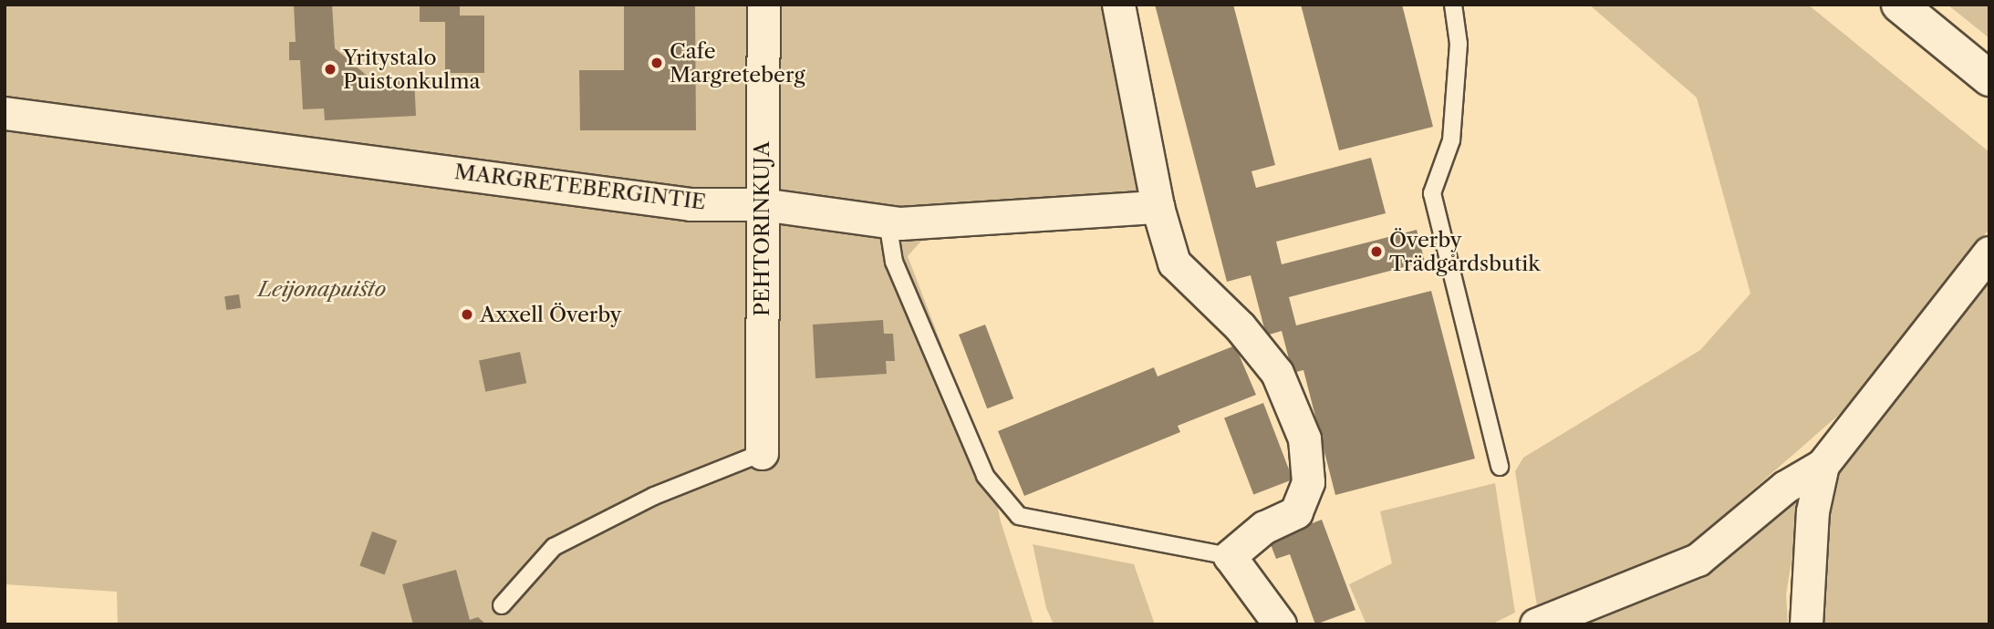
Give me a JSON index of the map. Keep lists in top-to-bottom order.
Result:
{
  "streets": {
    "street": ["MARGRETEBERGINTIE", "PEHTORINKUJA"]
  },
  "crossings": [
    ["MARGRETEBERGINTIE", "PEHTORINKUJA"]
  ],
  "parks": ["Leijonapuisto"],
  "places": [
    "Cafe Margreteberg",
    "Yritystalo Puistonkulma",
    "Överby Trädgårdsbutik",
    "Axxell Överby"
  ]
}
